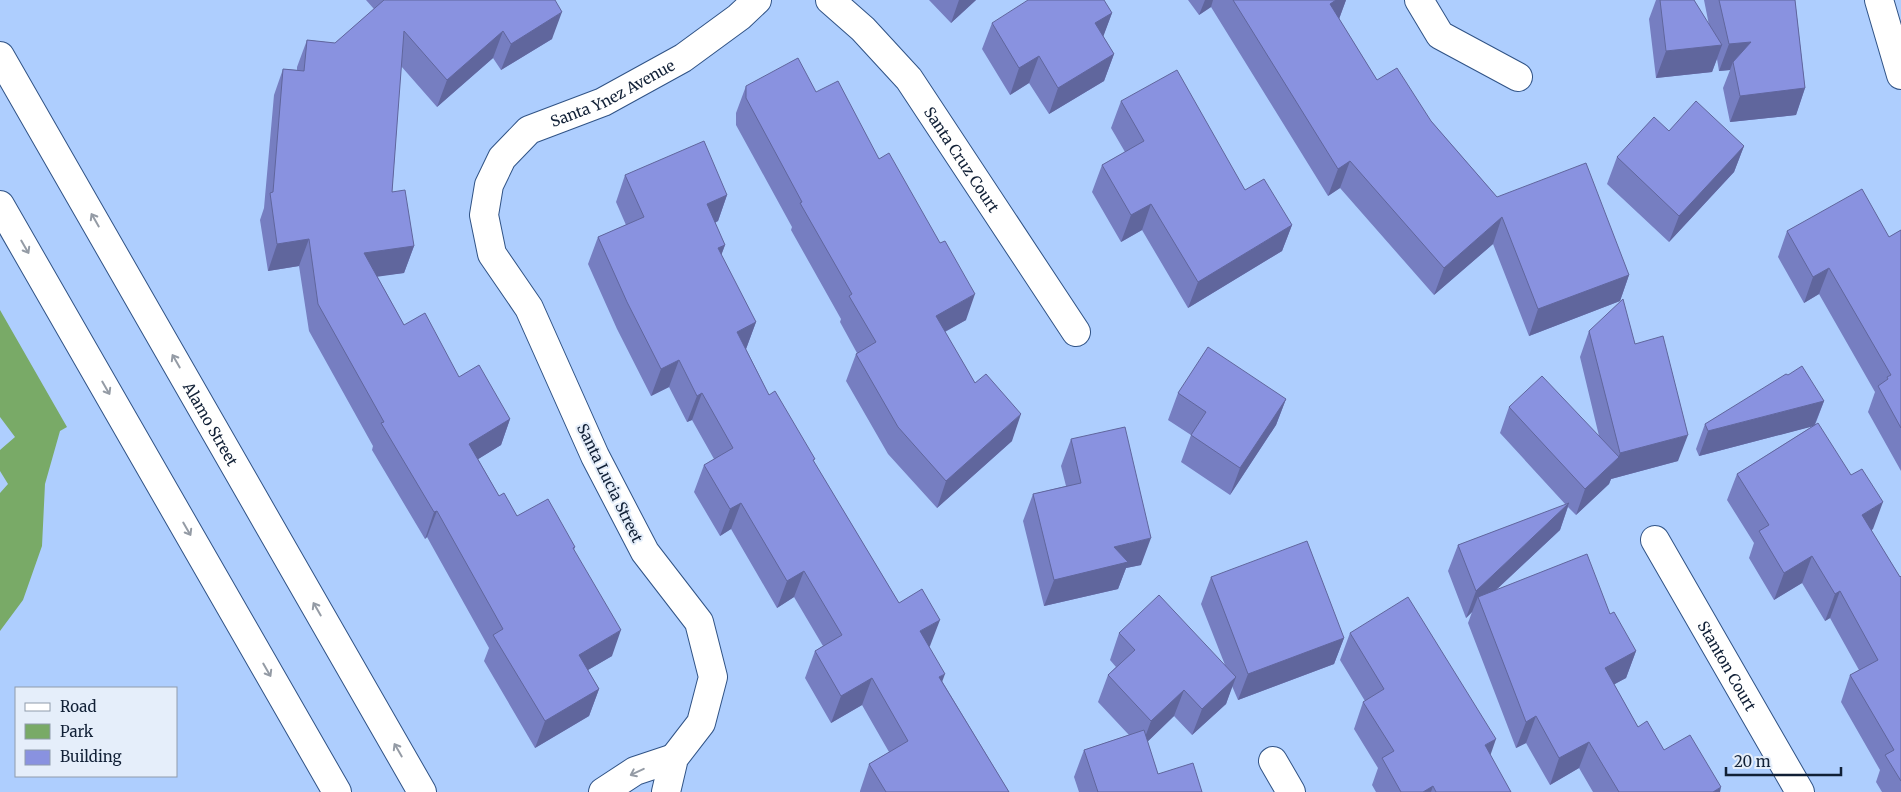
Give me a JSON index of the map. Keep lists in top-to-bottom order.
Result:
{
  "streets": {
    "street": [
      "Santa Ynez Avenue",
      "Santa Cruz Court",
      "Alamo Street",
      "Santa Lucia Street",
      "Stanton Court"
    ]
  },
  "crossings": [
    ["Santa Ynez Avenue", "Santa Lucia Street"]
  ],
  "legend": ["Road", "Park", "Building"],
  "scale_bar": "20 m"
}
